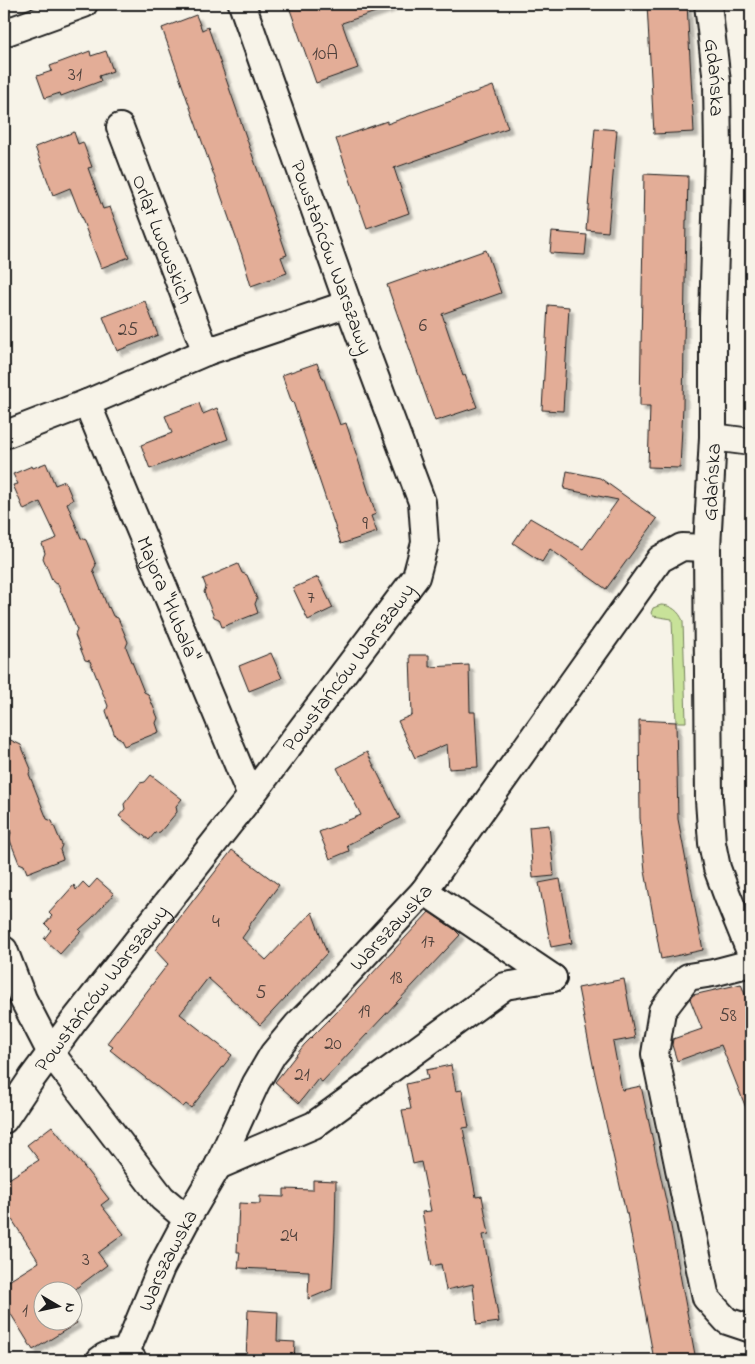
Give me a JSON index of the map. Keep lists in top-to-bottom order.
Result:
{
  "streets": {
    "street": [
      "Gdańska",
      "Orląt Lwowskich",
      "Powstańców Warszawy",
      "Majora \"Hubala\"",
      "Warszawska"
    ]
  },
  "crossings": [
    ["Gdańska", "Warszawska"],
    ["Powstańców Warszawy", "Majora \"Hubala\""]
  ],
  "house_numbers": [
    "10A",
    "31",
    "6",
    "25",
    "9",
    "7",
    "4",
    "17",
    "18",
    "5",
    "19",
    "58",
    "20",
    "21",
    "24",
    "3",
    "1"
  ],
  "north": "right"
}
